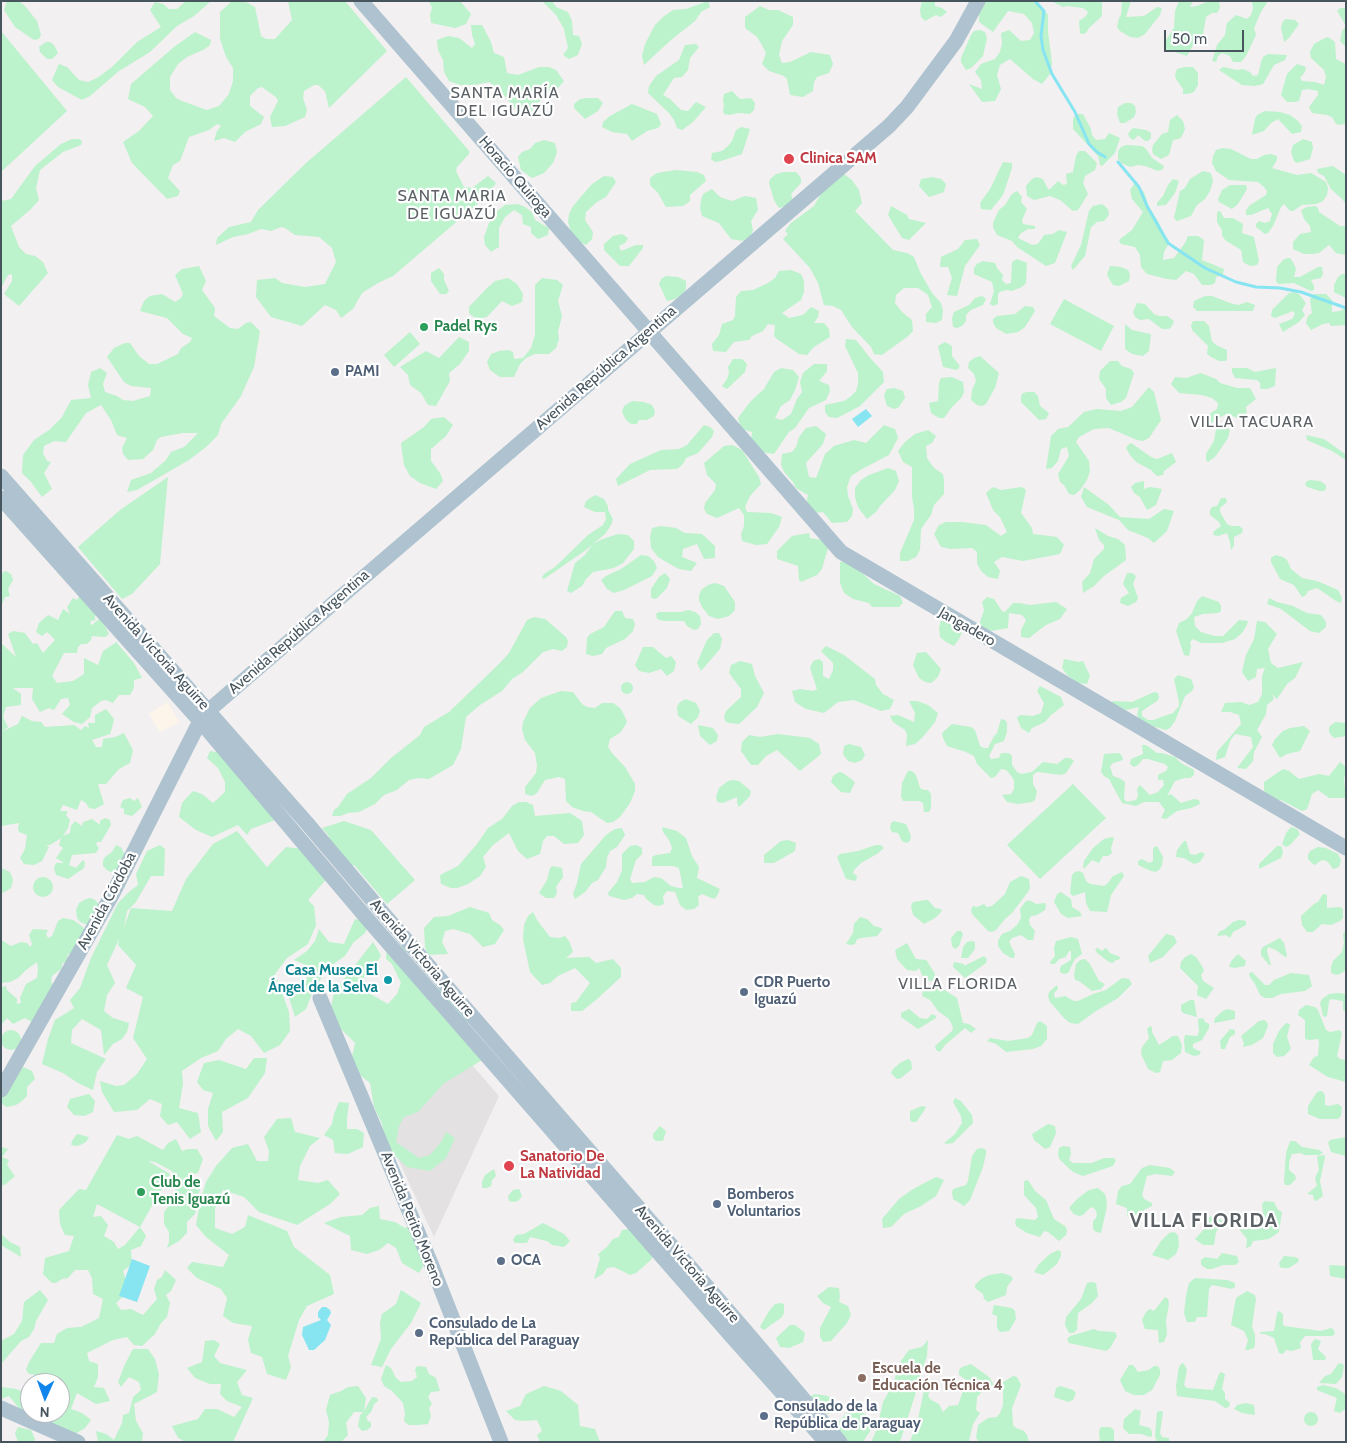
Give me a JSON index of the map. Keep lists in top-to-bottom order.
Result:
{
  "streets": {
    "main road": [
      "Horacio Quiroga",
      "Avenida República Argentina",
      "Jangadero",
      "Avenida Victoria Aguirre",
      "Avenida Córdoba",
      "Avenida Perito Moreno"
    ]
  },
  "crossings": [
    ["Horacio Quiroga", "Avenida República Argentina"],
    ["Horacio Quiroga", "Jangadero"],
    ["Avenida República Argentina", "Jangadero"],
    ["Avenida República Argentina", "Avenida Victoria Aguirre"],
    ["Avenida República Argentina", "Avenida Córdoba"],
    ["Avenida Victoria Aguirre", "Avenida Córdoba"]
  ],
  "districts": [
    "SANTA MARÍA DEL IGUAZÚ",
    "SANTA MARIA DE IGUAZÚ",
    "VILLA TACUARA",
    "VILLA FLORIDA",
    "VILLA FLORIDA"
  ],
  "places": [
    "Clinica SAM",
    "Padel Rys",
    "PAMI",
    "Casa Museo El Ángel de la Selva",
    "CDR Puerto Iguazú",
    "Sanatorio De La Natividad",
    "Club de Tenis Iguazú",
    "Bomberos Voluntarios",
    "OCA",
    "Consulado de La República del Paraguay",
    "Escuela de Educación Técnica 4",
    "Consulado de la República de Paraguay"
  ],
  "scale_bar": "50 m",
  "north": "bottom"
}
